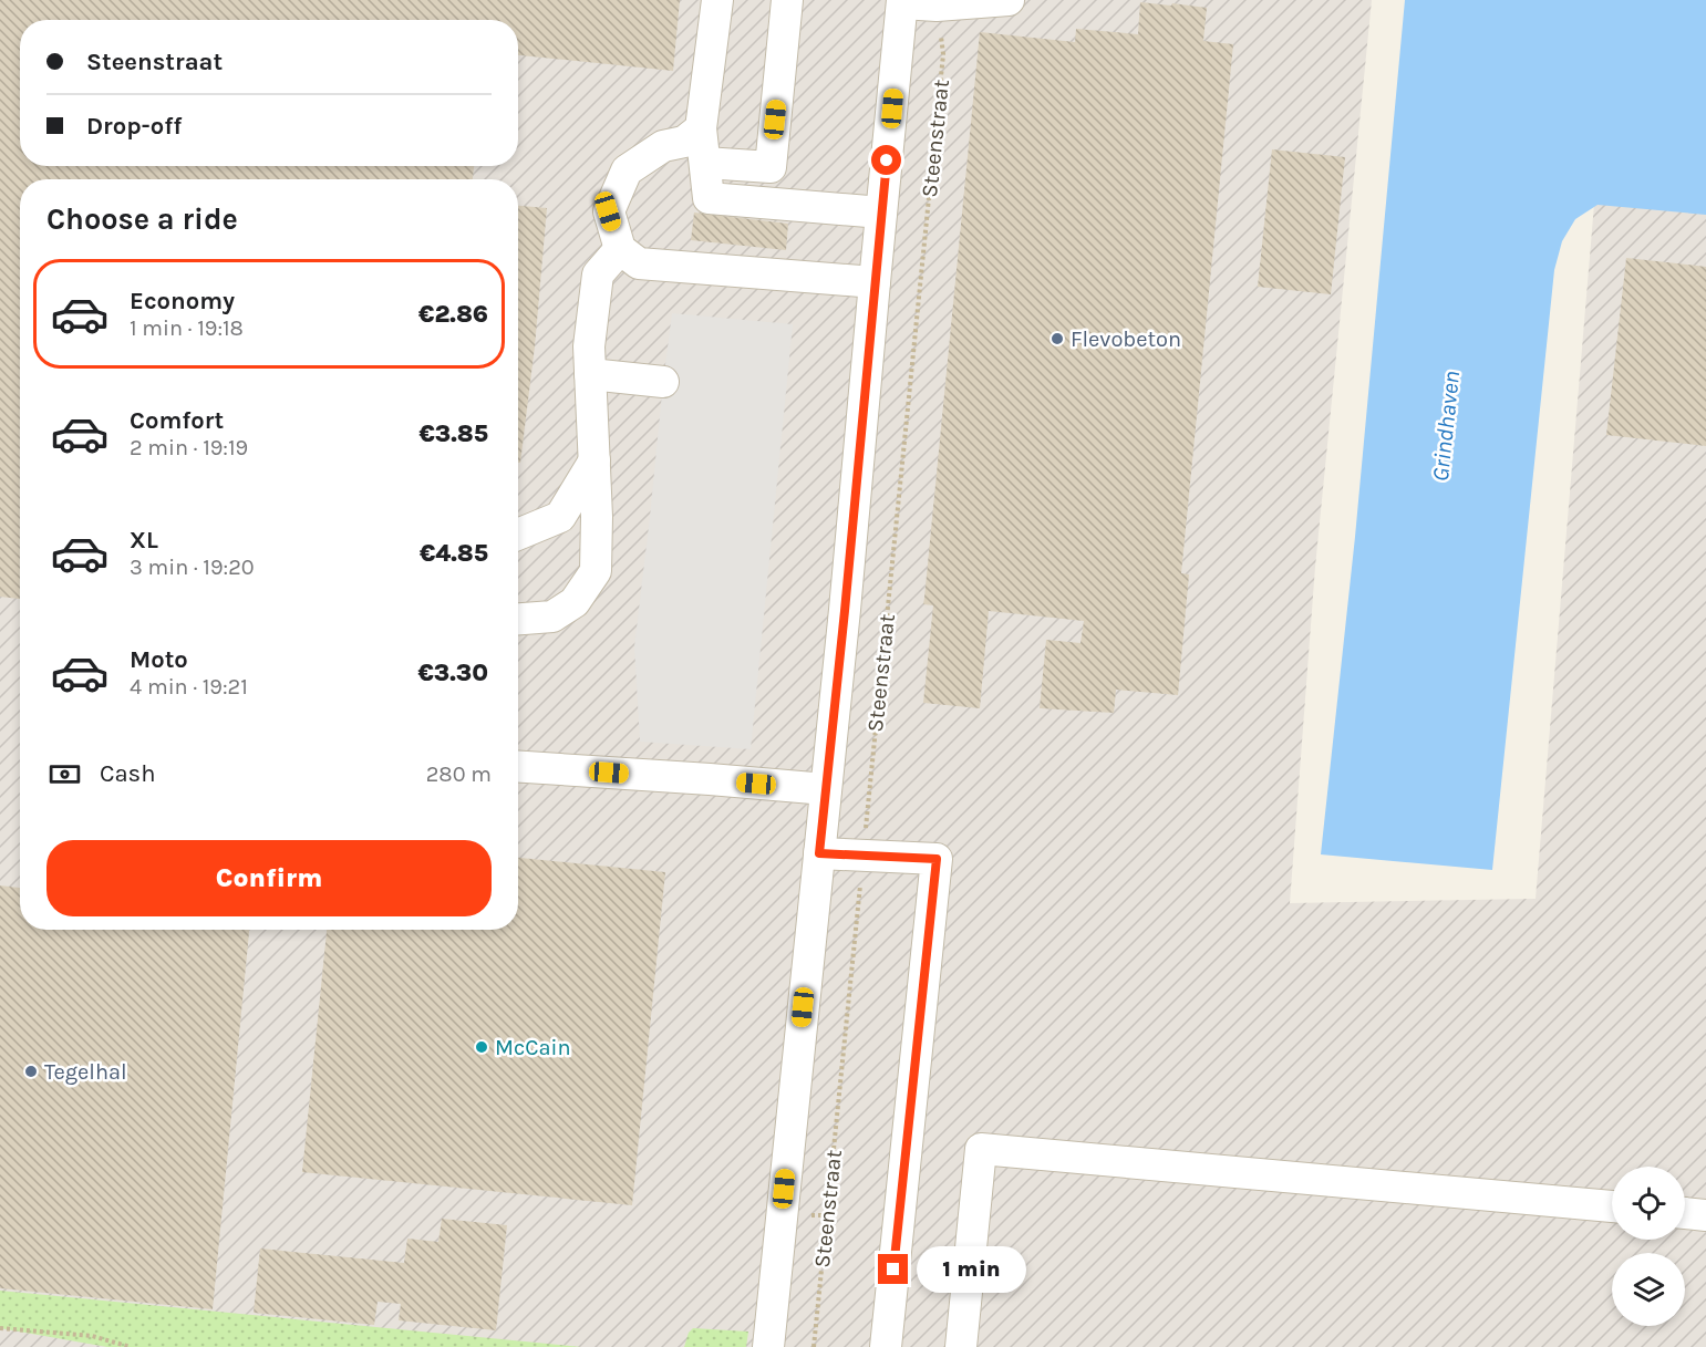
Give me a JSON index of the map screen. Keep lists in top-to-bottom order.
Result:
{
  "streets": {
    "street": ["Steenstraat"]
  },
  "water": ["Grindhaven"],
  "places": ["Flevobeton", "McCain", "Tegelhal"],
  "page": {
    "banner": ["Steenstraat", "Drop-off"],
    "heading": "Choose a ride",
    "list": [
      {
        "name": "Economy",
        "note": "1 min · 19:18",
        "value": "€2.86"
      },
      {
        "name": "Comfort",
        "note": "2 min · 19:19",
        "value": "€3.85"
      },
      {
        "name": "XL",
        "note": "3 min · 19:20",
        "value": "€4.85"
      },
      {
        "name": "Moto",
        "note": "4 min · 19:21",
        "value": "€3.30"
      }
    ],
    "pay": ["Cash", "280 m"],
    "buttons": "Confirm",
    "bubble": "1 min"
  }
}
